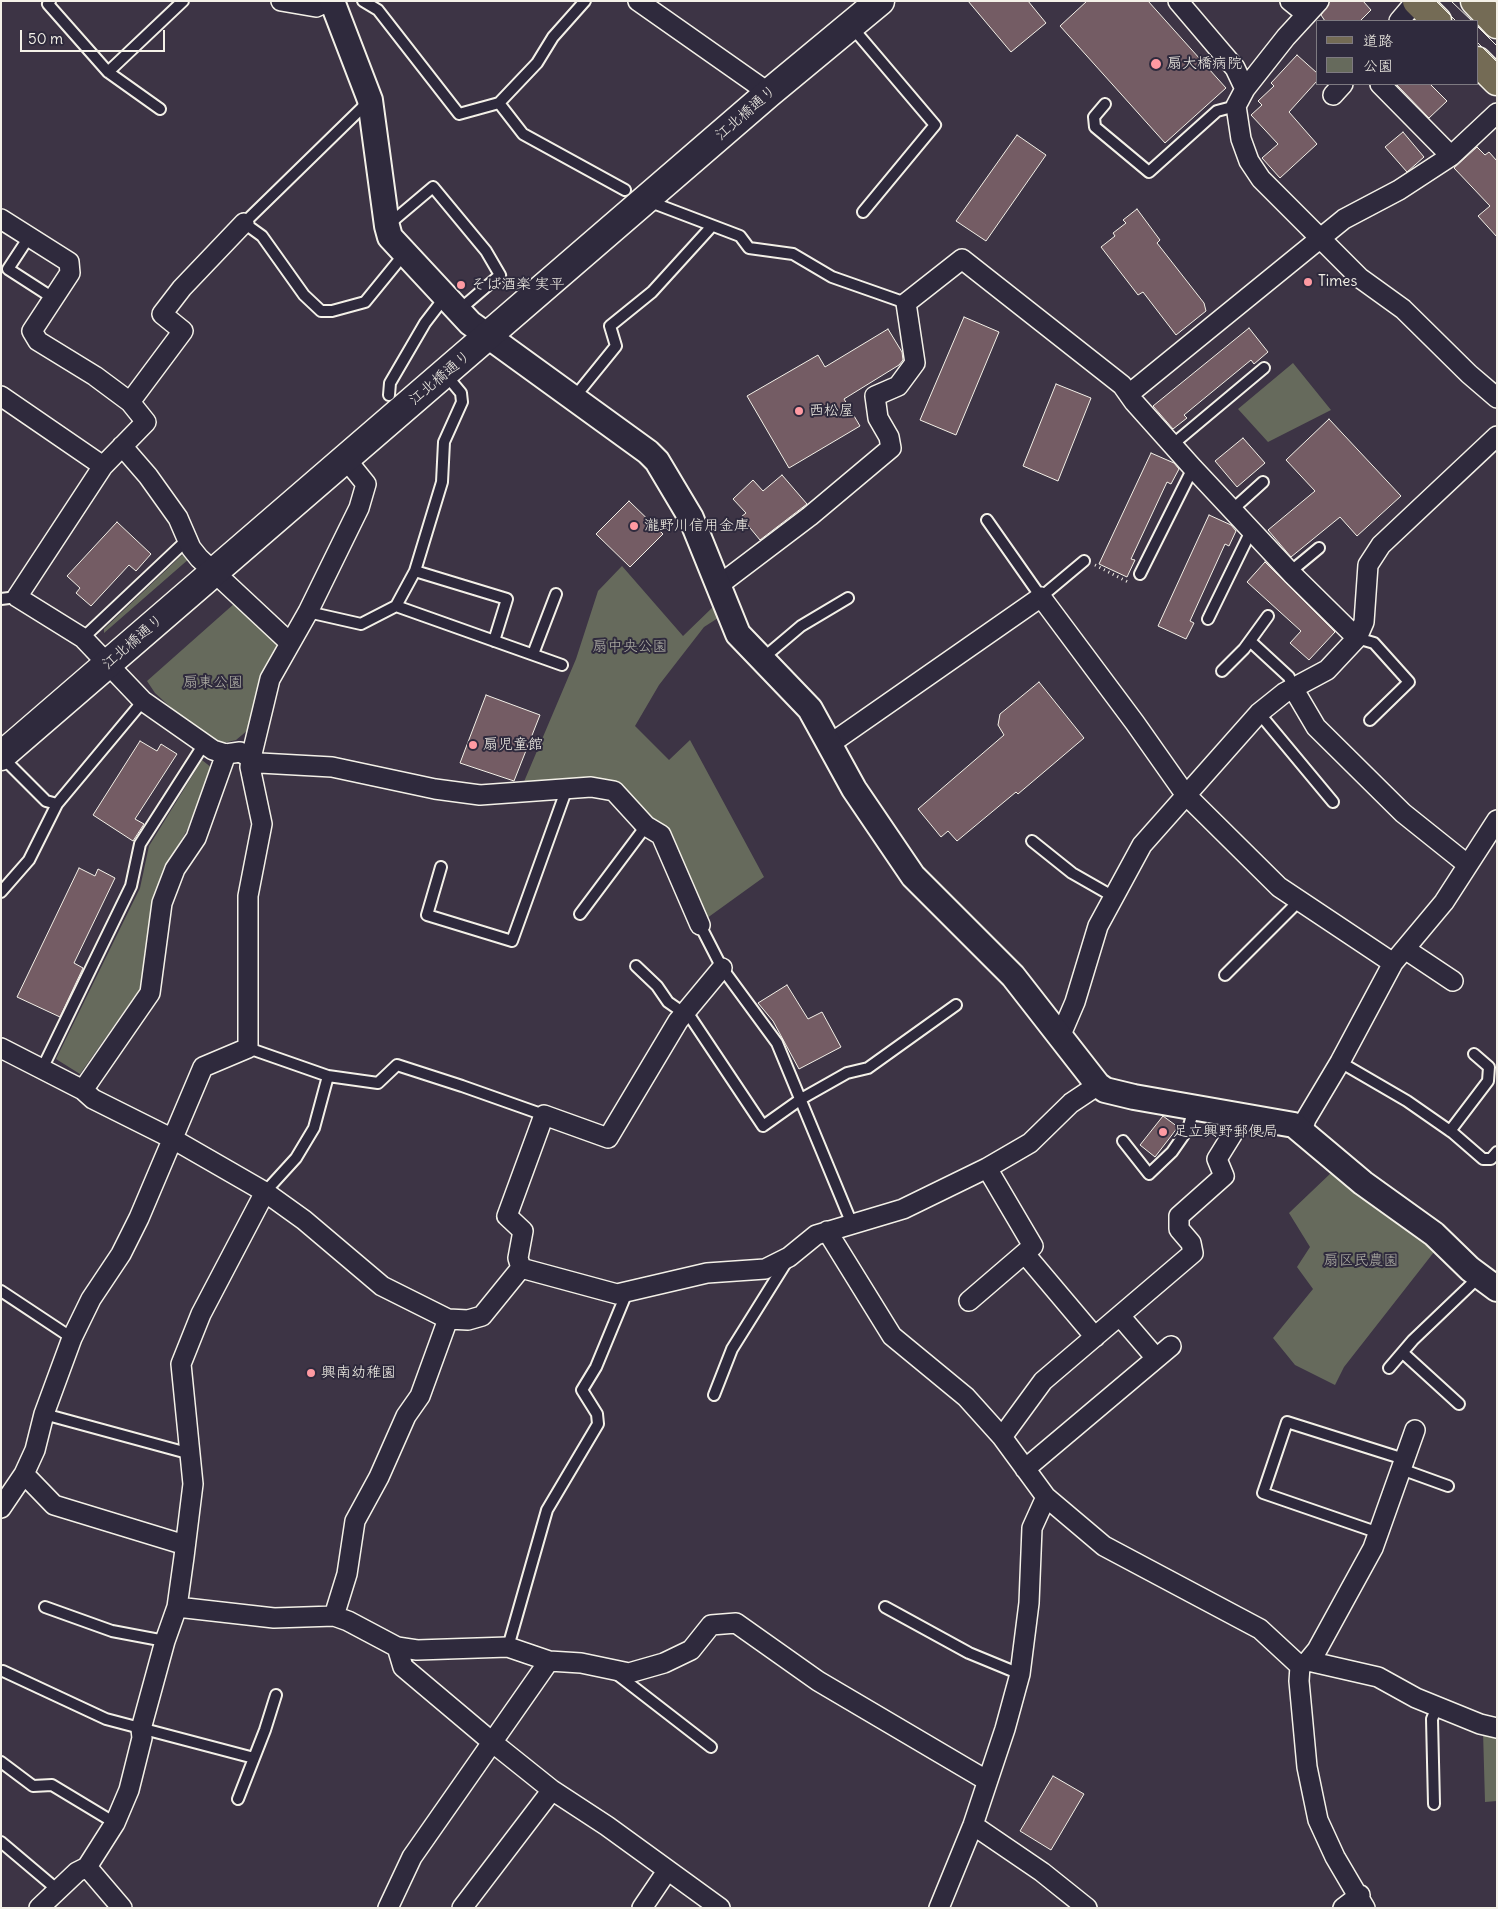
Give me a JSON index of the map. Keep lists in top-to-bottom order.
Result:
{
  "streets": {
    "main road": ["江北橋通り"]
  },
  "parks": ["扇中央公園", "扇東公園", "扇区民農園"],
  "places": [
    "扇大橋病院",
    "Times",
    "そば酒楽 実平",
    "西松屋",
    "瀧野川信用金庫",
    "扇児童館",
    "足立興野郵便局",
    "興南幼稚園"
  ],
  "legend": ["道路", "公園"],
  "scale_bar": "50 m"
}
